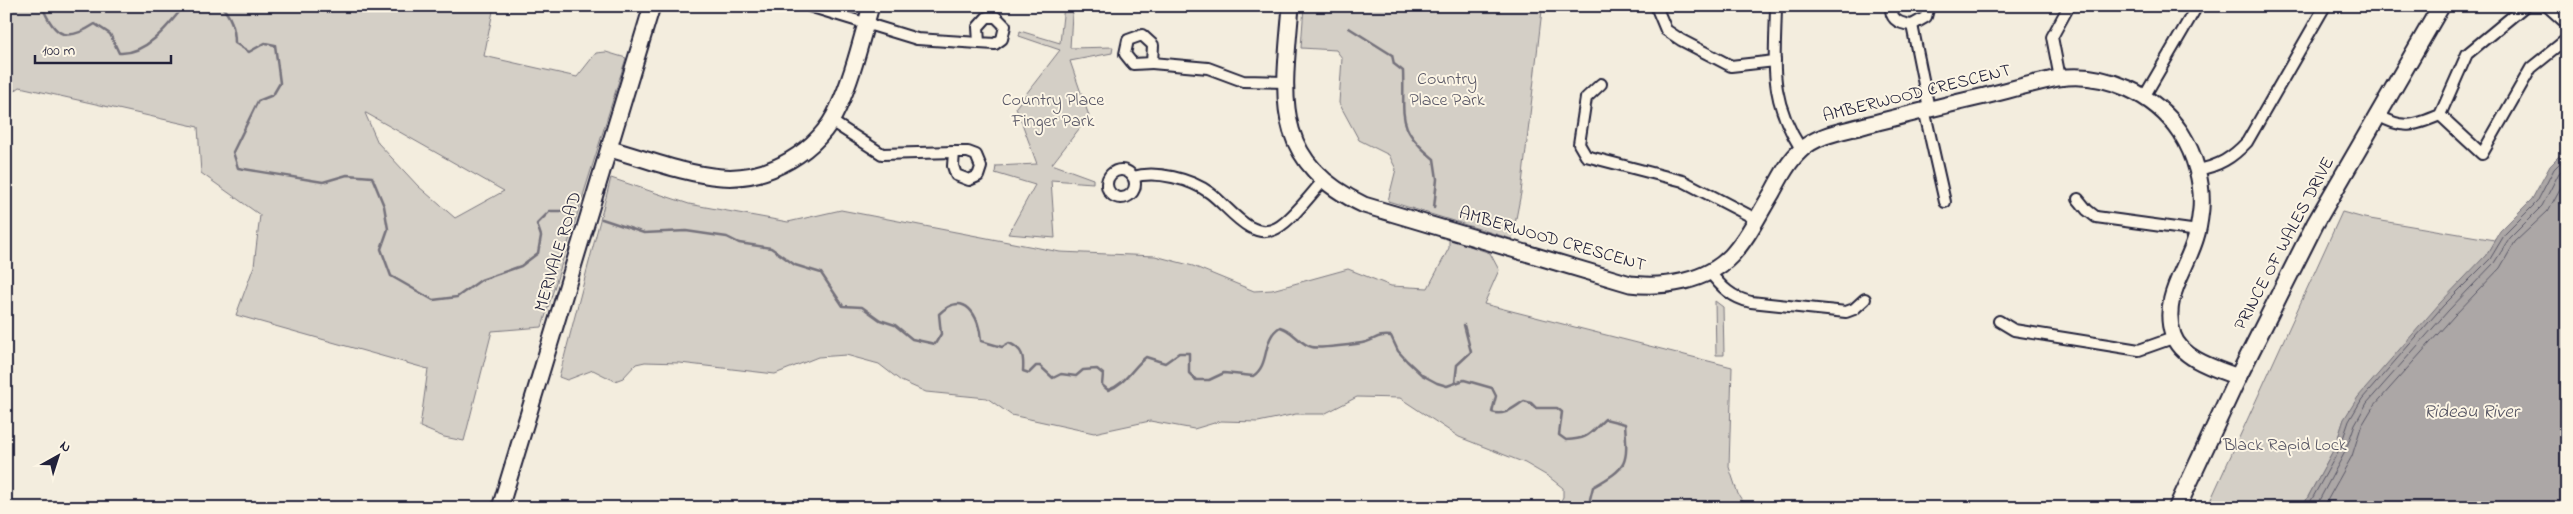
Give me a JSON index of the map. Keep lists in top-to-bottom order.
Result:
{
  "streets": {
    "main road": ["PRINCE OF WALES DRIVE"],
    "street": ["AMBERWOOD CRESCENT", "MERIVALE ROAD"]
  },
  "water": ["Rideau River"],
  "parks": ["Country Place Park", "Country Place Finger Park", "Black Rapid Lock"],
  "scale_bar": "100 m",
  "north": "top right"
}
